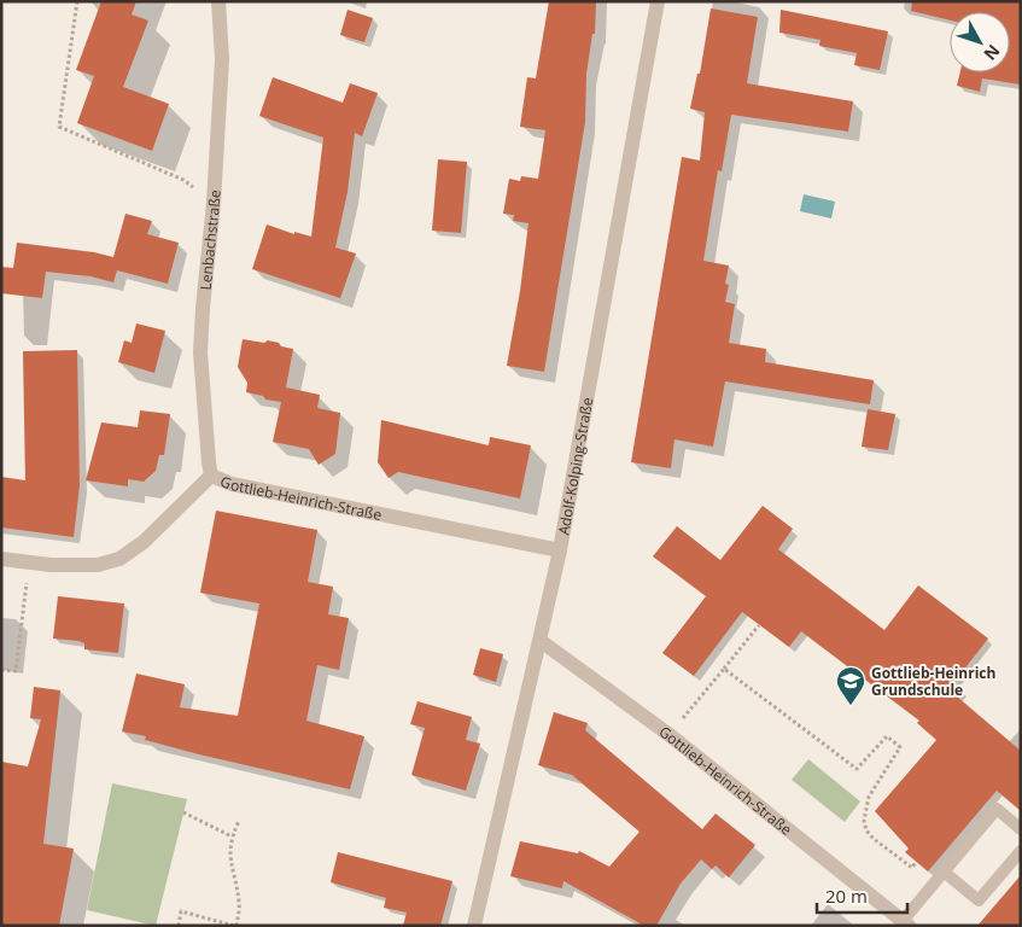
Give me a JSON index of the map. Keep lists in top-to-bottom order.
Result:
{
  "streets": {
    "street": ["Lenbachstraße", "Adolf-Kolping-Straße", "Gottlieb-Heinrich-Straße"]
  },
  "crossings": [
    ["Lenbachstraße", "Gottlieb-Heinrich-Straße"],
    ["Adolf-Kolping-Straße", "Gottlieb-Heinrich-Straße"]
  ],
  "places": {
    "school or university": ["Gottlieb-Heinrich Grundschule"]
  },
  "scale_bar": "20 m",
  "north": "bottom right"
}
